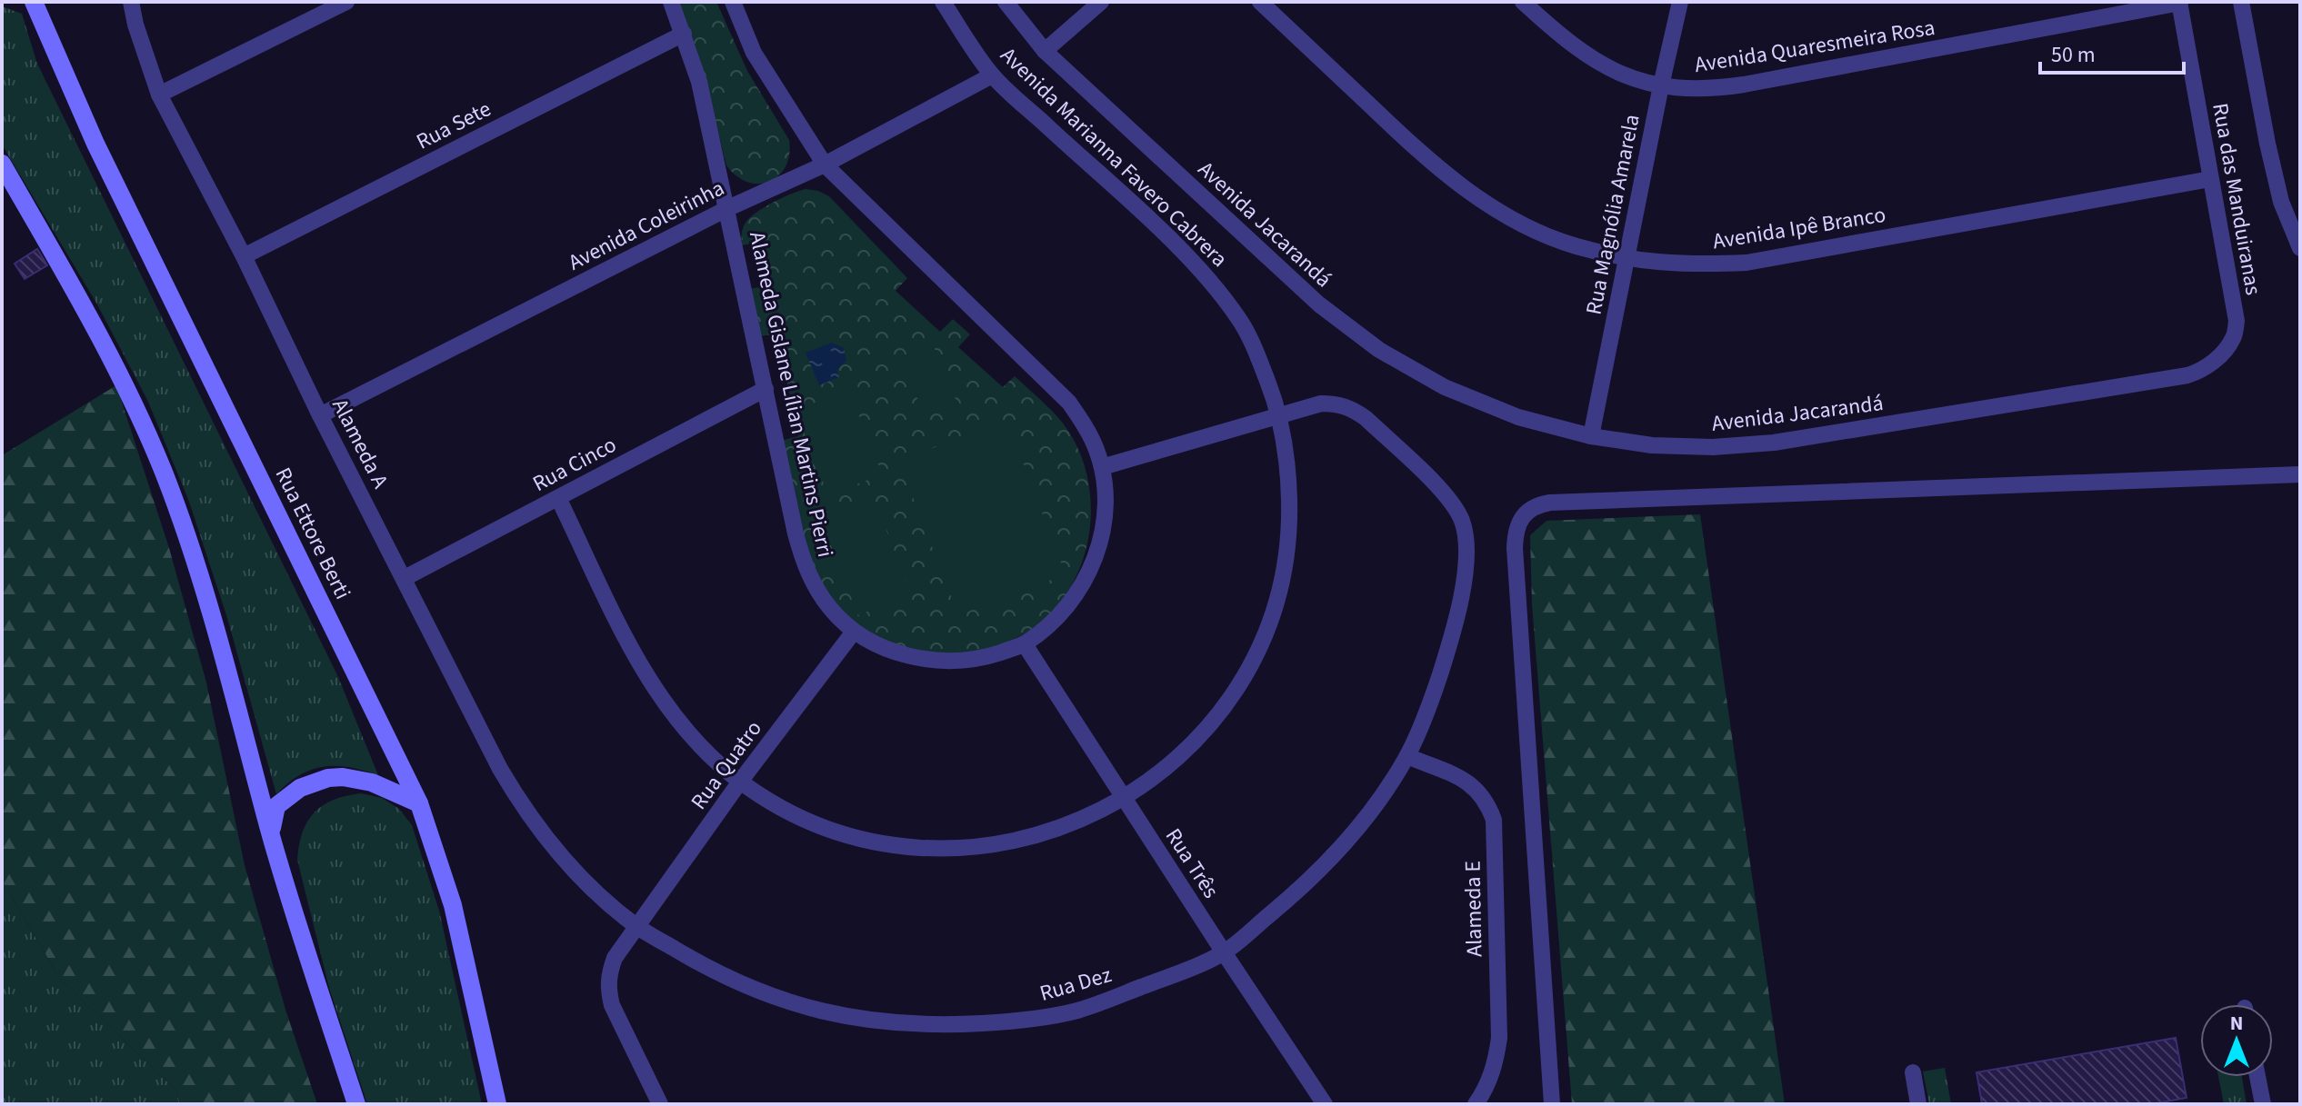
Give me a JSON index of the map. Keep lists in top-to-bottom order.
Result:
{
  "streets": {
    "street": [
      "Avenida Quaresmeira Rosa",
      "Rua Sete",
      "Avenida Marianna Favero Cabrera",
      "Rua das Manduiranas",
      "Rua Magnólia Amarela",
      "Avenida Jacarandá",
      "Avenida Coleirinha",
      "Avenida Ipê Branco",
      "Alameda Gislane Lílian Martins Pierri",
      "Alameda A",
      "Rua Cinco",
      "Rua Ettore Berti",
      "Rua Quatro",
      "Rua Três",
      "Alameda E",
      "Rua Dez"
    ]
  },
  "crossings": [
    ["Avenida Quaresmeira Rosa", "Rua das Manduiranas"],
    ["Avenida Quaresmeira Rosa", "Rua Magnólia Amarela"],
    ["Rua Sete", "Alameda Gislane Lílian Martins Pierri"],
    ["Rua Sete", "Alameda A"],
    ["Avenida Marianna Favero Cabrera", "Avenida Coleirinha"],
    ["Avenida Marianna Favero Cabrera", "Rua Cinco"],
    ["Avenida Marianna Favero Cabrera", "Rua Quatro"],
    ["Avenida Marianna Favero Cabrera", "Rua Três"],
    ["Avenida Marianna Favero Cabrera", "Rua Dez"],
    ["Rua das Manduiranas", "Avenida Jacarandá"],
    ["Rua das Manduiranas", "Avenida Ipê Branco"],
    ["Rua Magnólia Amarela", "Avenida Jacarandá"],
    ["Rua Magnólia Amarela", "Avenida Ipê Branco"],
    ["Avenida Coleirinha", "Alameda Gislane Lílian Martins Pierri"],
    ["Avenida Coleirinha", "Alameda A"],
    ["Alameda Gislane Lílian Martins Pierri", "Rua Cinco"],
    ["Alameda Gislane Lílian Martins Pierri", "Rua Quatro"],
    ["Alameda Gislane Lílian Martins Pierri", "Rua Três"],
    ["Alameda Gislane Lílian Martins Pierri", "Rua Dez"],
    ["Alameda A", "Rua Cinco"],
    ["Alameda A", "Rua Dez"],
    ["Rua Quatro", "Rua Dez"],
    ["Rua Três", "Rua Dez"],
    ["Alameda E", "Rua Dez"]
  ],
  "scale_bar": "50 m",
  "north": "top"
}
